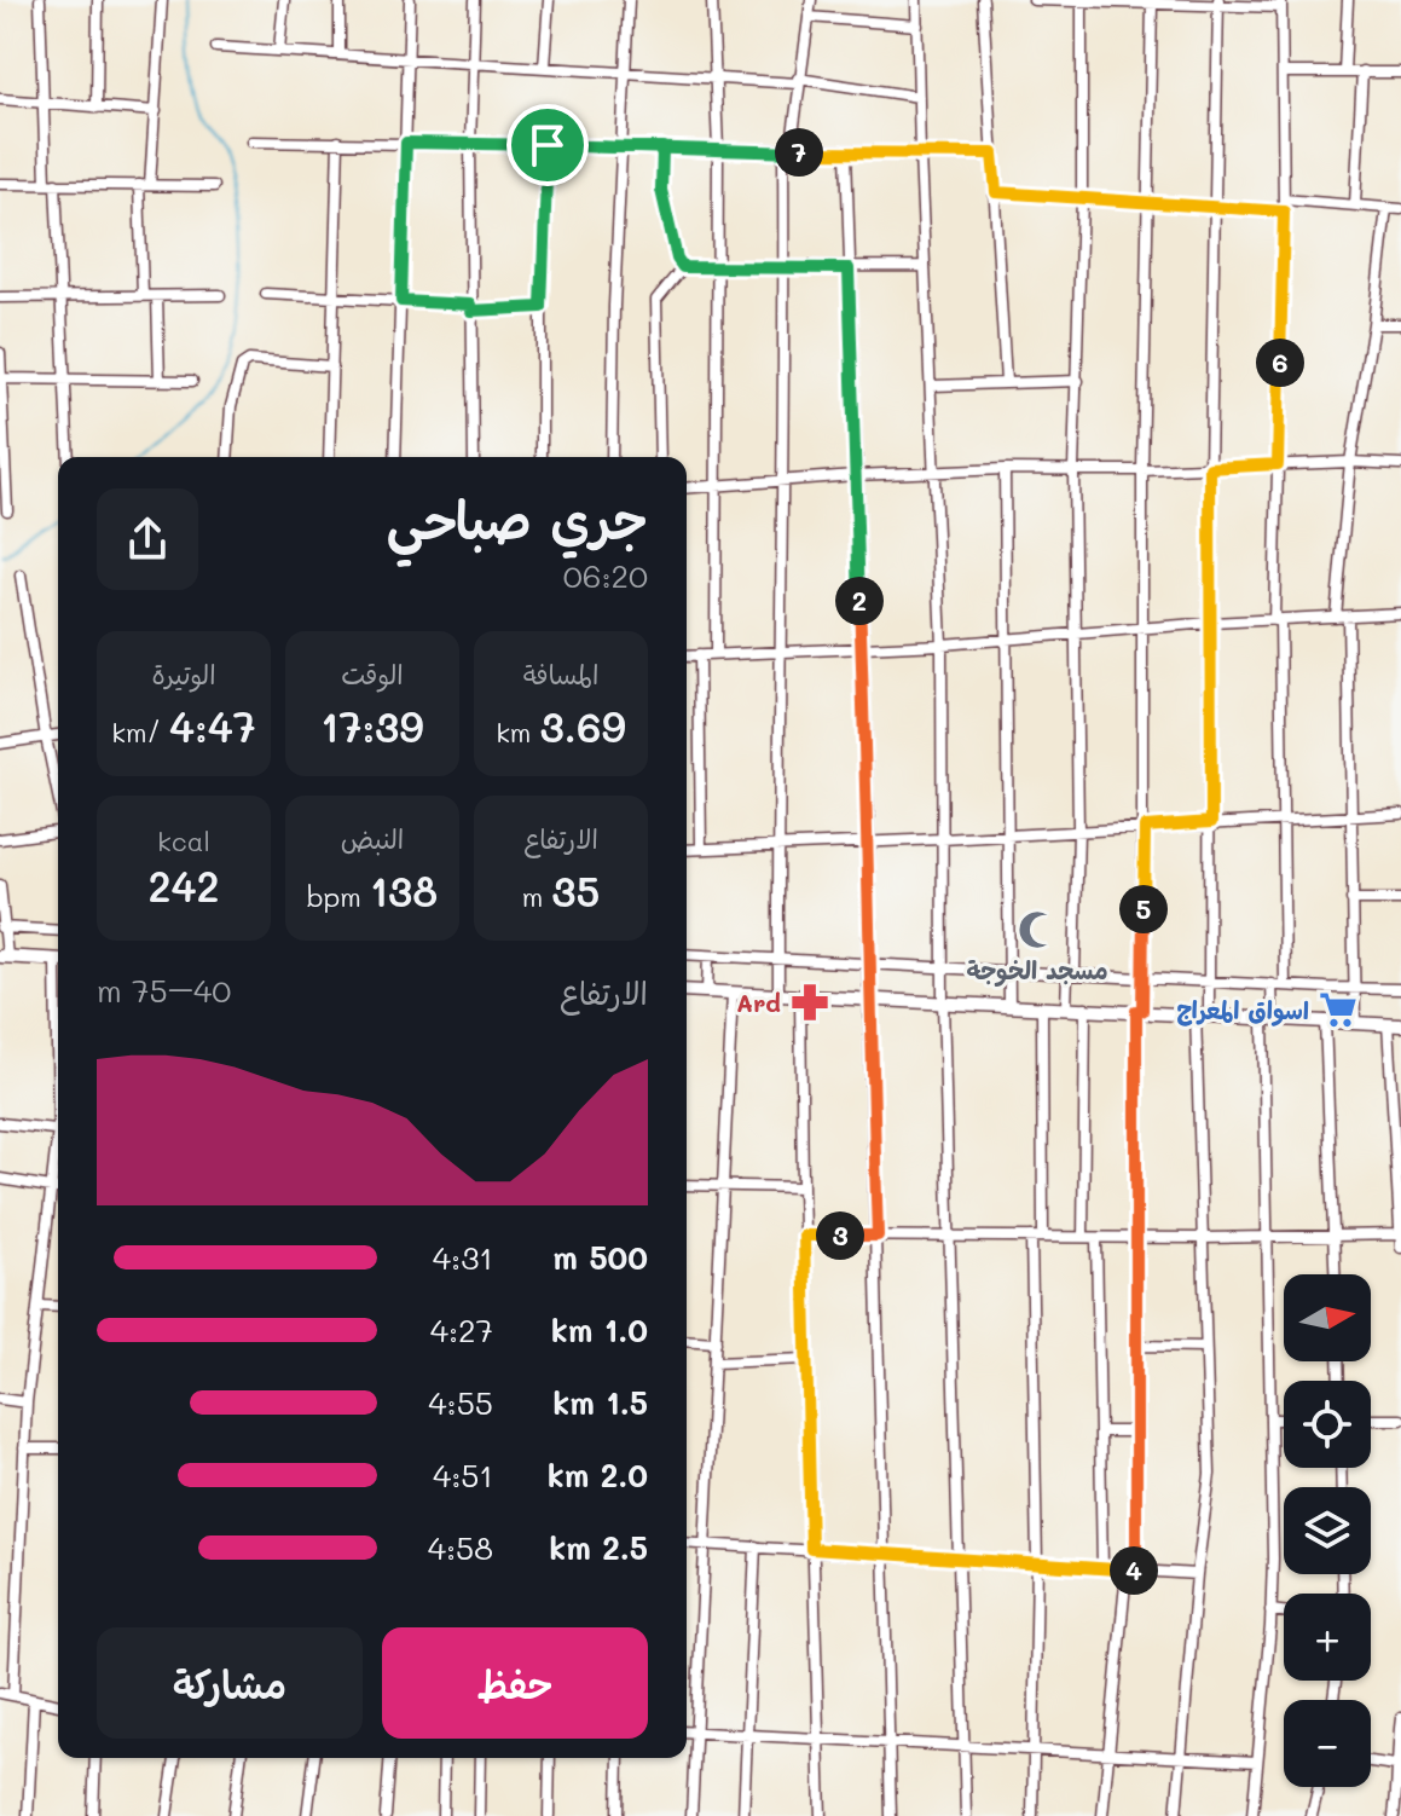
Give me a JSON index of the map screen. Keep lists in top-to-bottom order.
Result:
{
  "places": {
    "mosque": ["مسجد الخوجة"],
    "pharmacy": ["Ard"],
    "supermarket": ["اسواق المعراج"]
  },
  "north": "right",
  "page": {
    "pins": [
      "7",
      "6",
      "2",
      "5",
      "3",
      "4"
    ],
    "heading": ["جري صباحي", "06:20"],
    "stats": [
      ["المسافة", "3.69 km"],
      ["الوقت", "17:39"],
      ["الوتيرة", "4:47 /km"],
      ["الارتفاع", "35 m"],
      ["النبض", "138 bpm"],
      ["kcal", "242"]
    ],
    "chart": ["الارتفاع", "40–75 m"],
    "list": [
      {
        "name": "500 m",
        "note": "4:31"
      },
      {
        "name": "1.0 km",
        "note": "4:27"
      },
      {
        "name": "1.5 km",
        "note": "4:55"
      },
      {
        "name": "2.0 km",
        "note": "4:51"
      },
      {
        "name": "2.5 km",
        "note": "4:58"
      }
    ],
    "map_buttons": ["+", "−"],
    "buttons": ["حفظ", "مشاركة"]
  }
}
